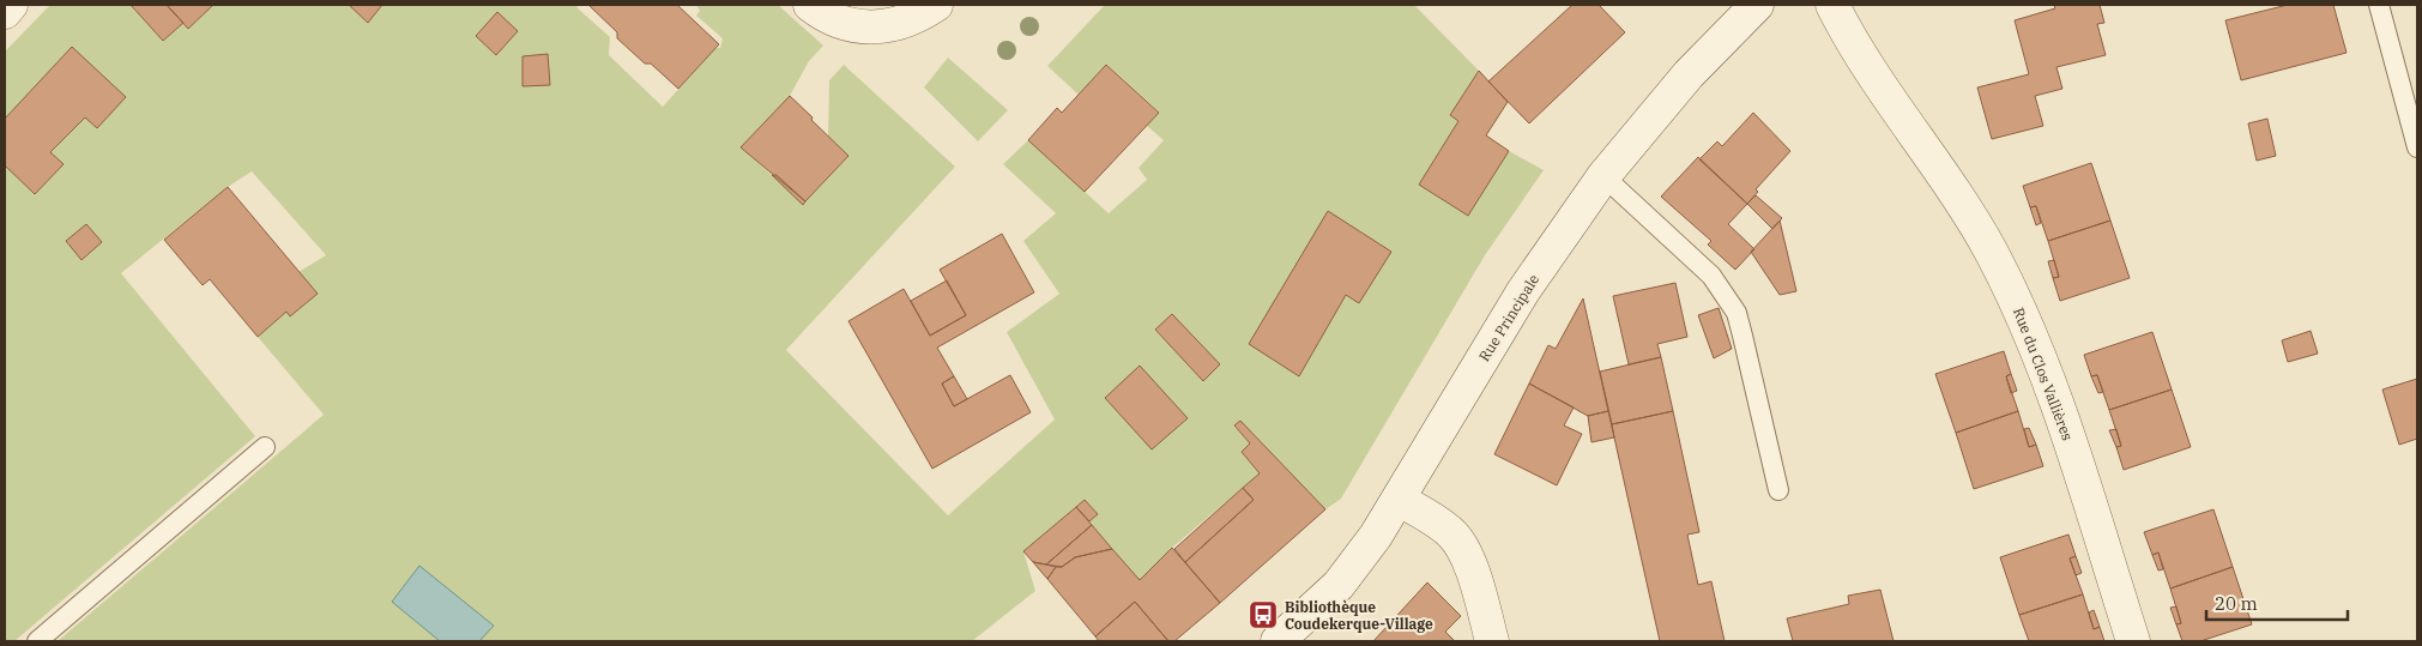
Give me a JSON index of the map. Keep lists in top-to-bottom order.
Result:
{
  "streets": {
    "street": ["Rue Principale", "Rue du Clos Vallières"]
  },
  "places": {
    "bus stop": ["Bibliothèque Coudekerque-Village"]
  },
  "scale_bar": "20 m"
}
